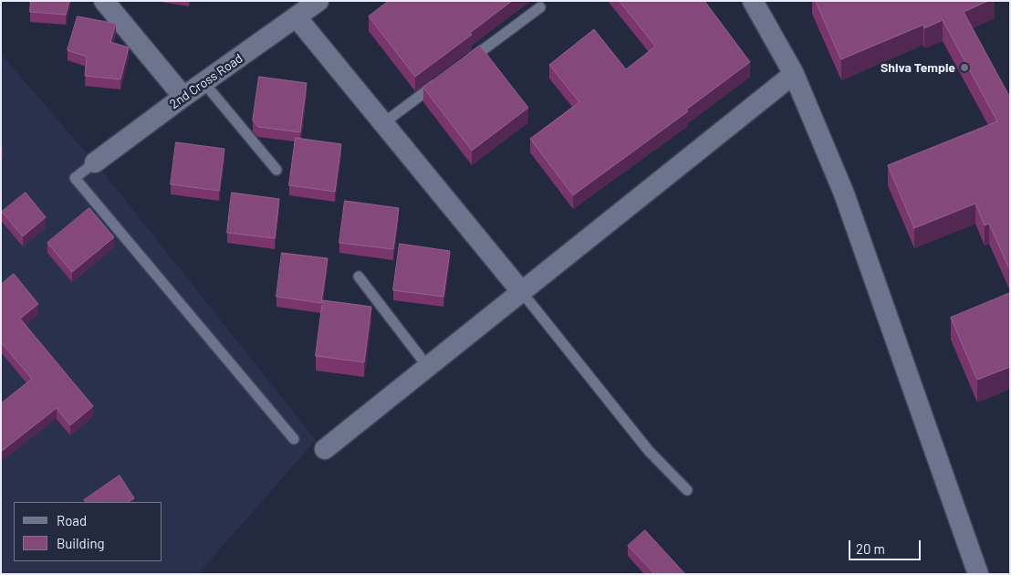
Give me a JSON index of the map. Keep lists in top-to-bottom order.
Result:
{
  "streets": {
    "street": ["2nd Cross Road"]
  },
  "places": ["Shiva Temple"],
  "legend": ["Road", "Building"],
  "scale_bar": "20 m"
}
